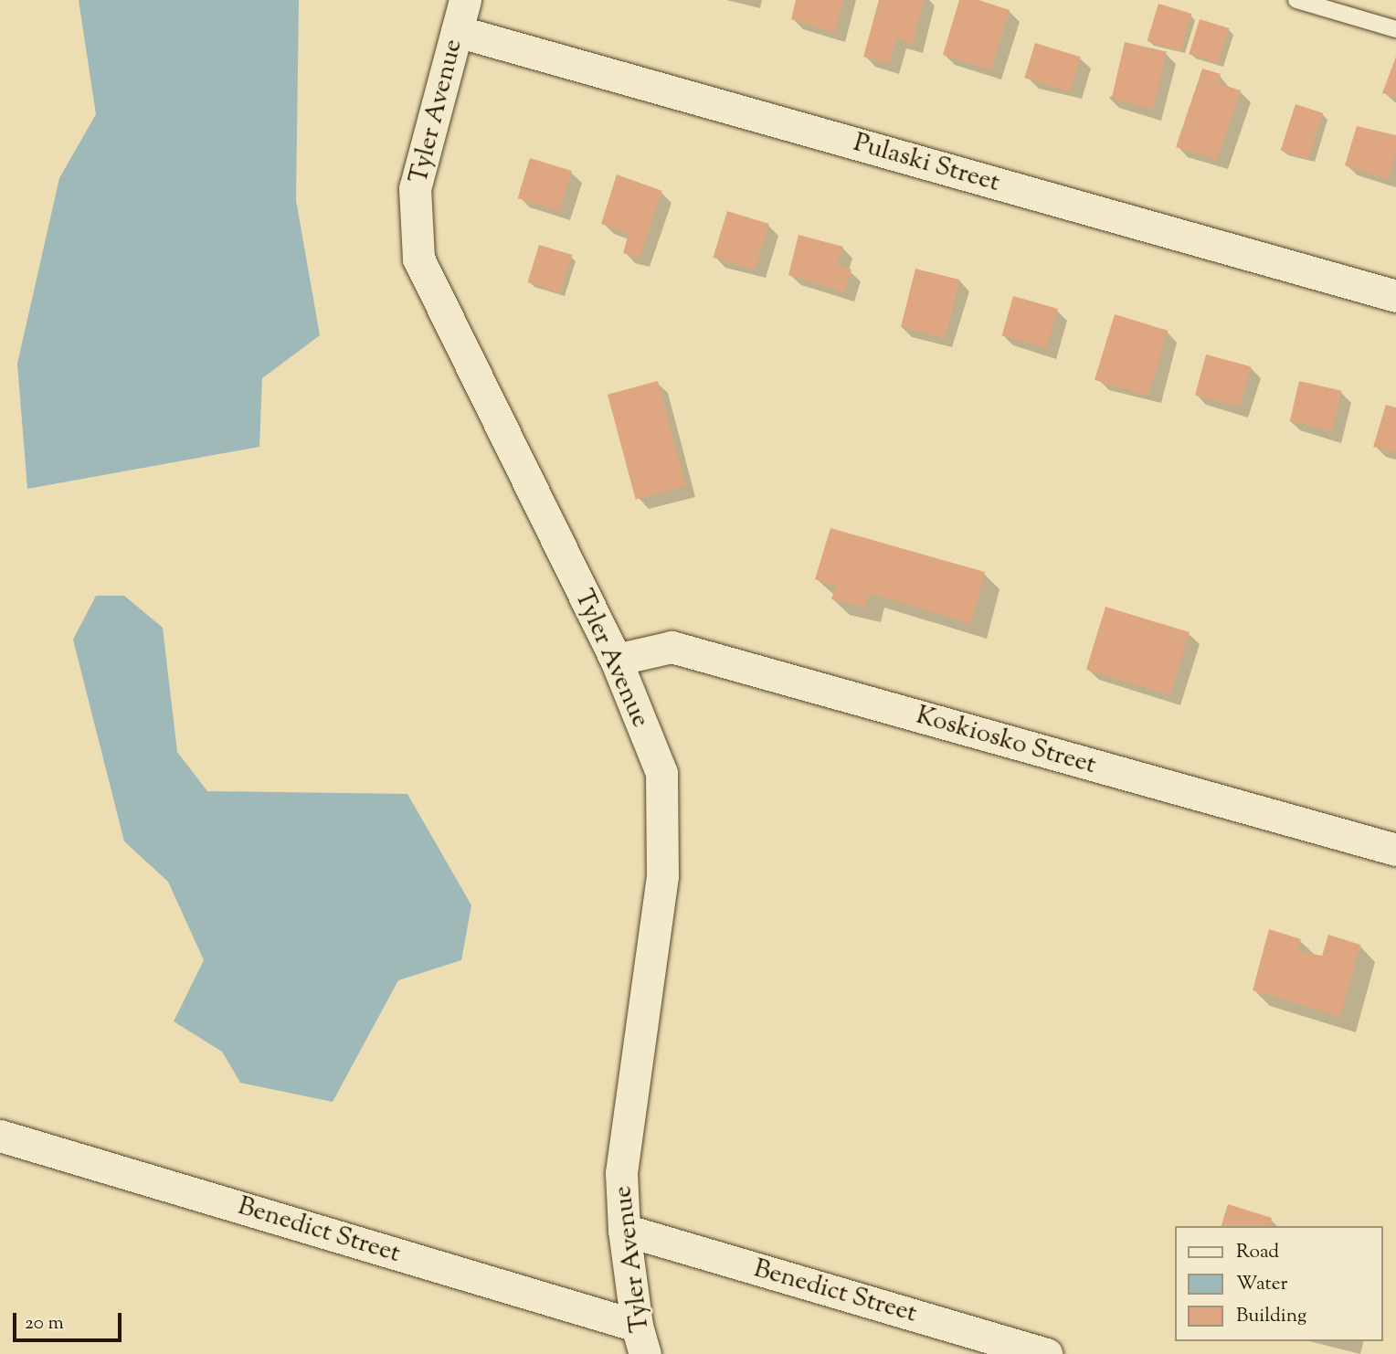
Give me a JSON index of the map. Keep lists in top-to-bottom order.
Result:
{
  "streets": {
    "street": [
      "Tyler Avenue",
      "Pulaski Street",
      "Koskiosko Street",
      "Benedict Street"
    ]
  },
  "crossings": [
    ["Tyler Avenue", "Pulaski Street"],
    ["Tyler Avenue", "Koskiosko Street"],
    ["Tyler Avenue", "Benedict Street"]
  ],
  "legend": ["Road", "Water", "Building"],
  "scale_bar": "20 m"
}
